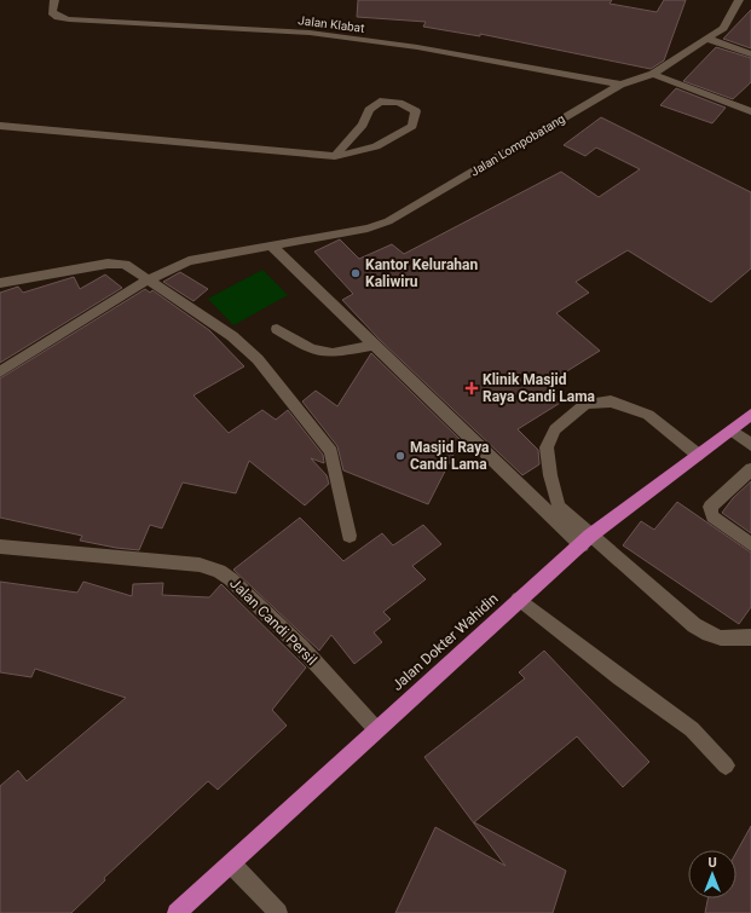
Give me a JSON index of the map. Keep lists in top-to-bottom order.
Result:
{
  "streets": {
    "highway": ["Jalan Dokter Wahidin"],
    "street": ["Jalan Klabat", "Jalan Lompobatang", "Jalan Candi Persil"]
  },
  "crossings": [
    ["Jalan Klabat", "Jalan Lompobatang"],
    ["Jalan Candi Persil", "Jalan Dokter Wahidin"]
  ],
  "places": {
    "other": ["Kantor Kelurahan Kaliwiru", "Masjid Raya Candi Lama"],
    "health": ["Klinik Masjid Raya Candi Lama"]
  },
  "north": "top"
}
